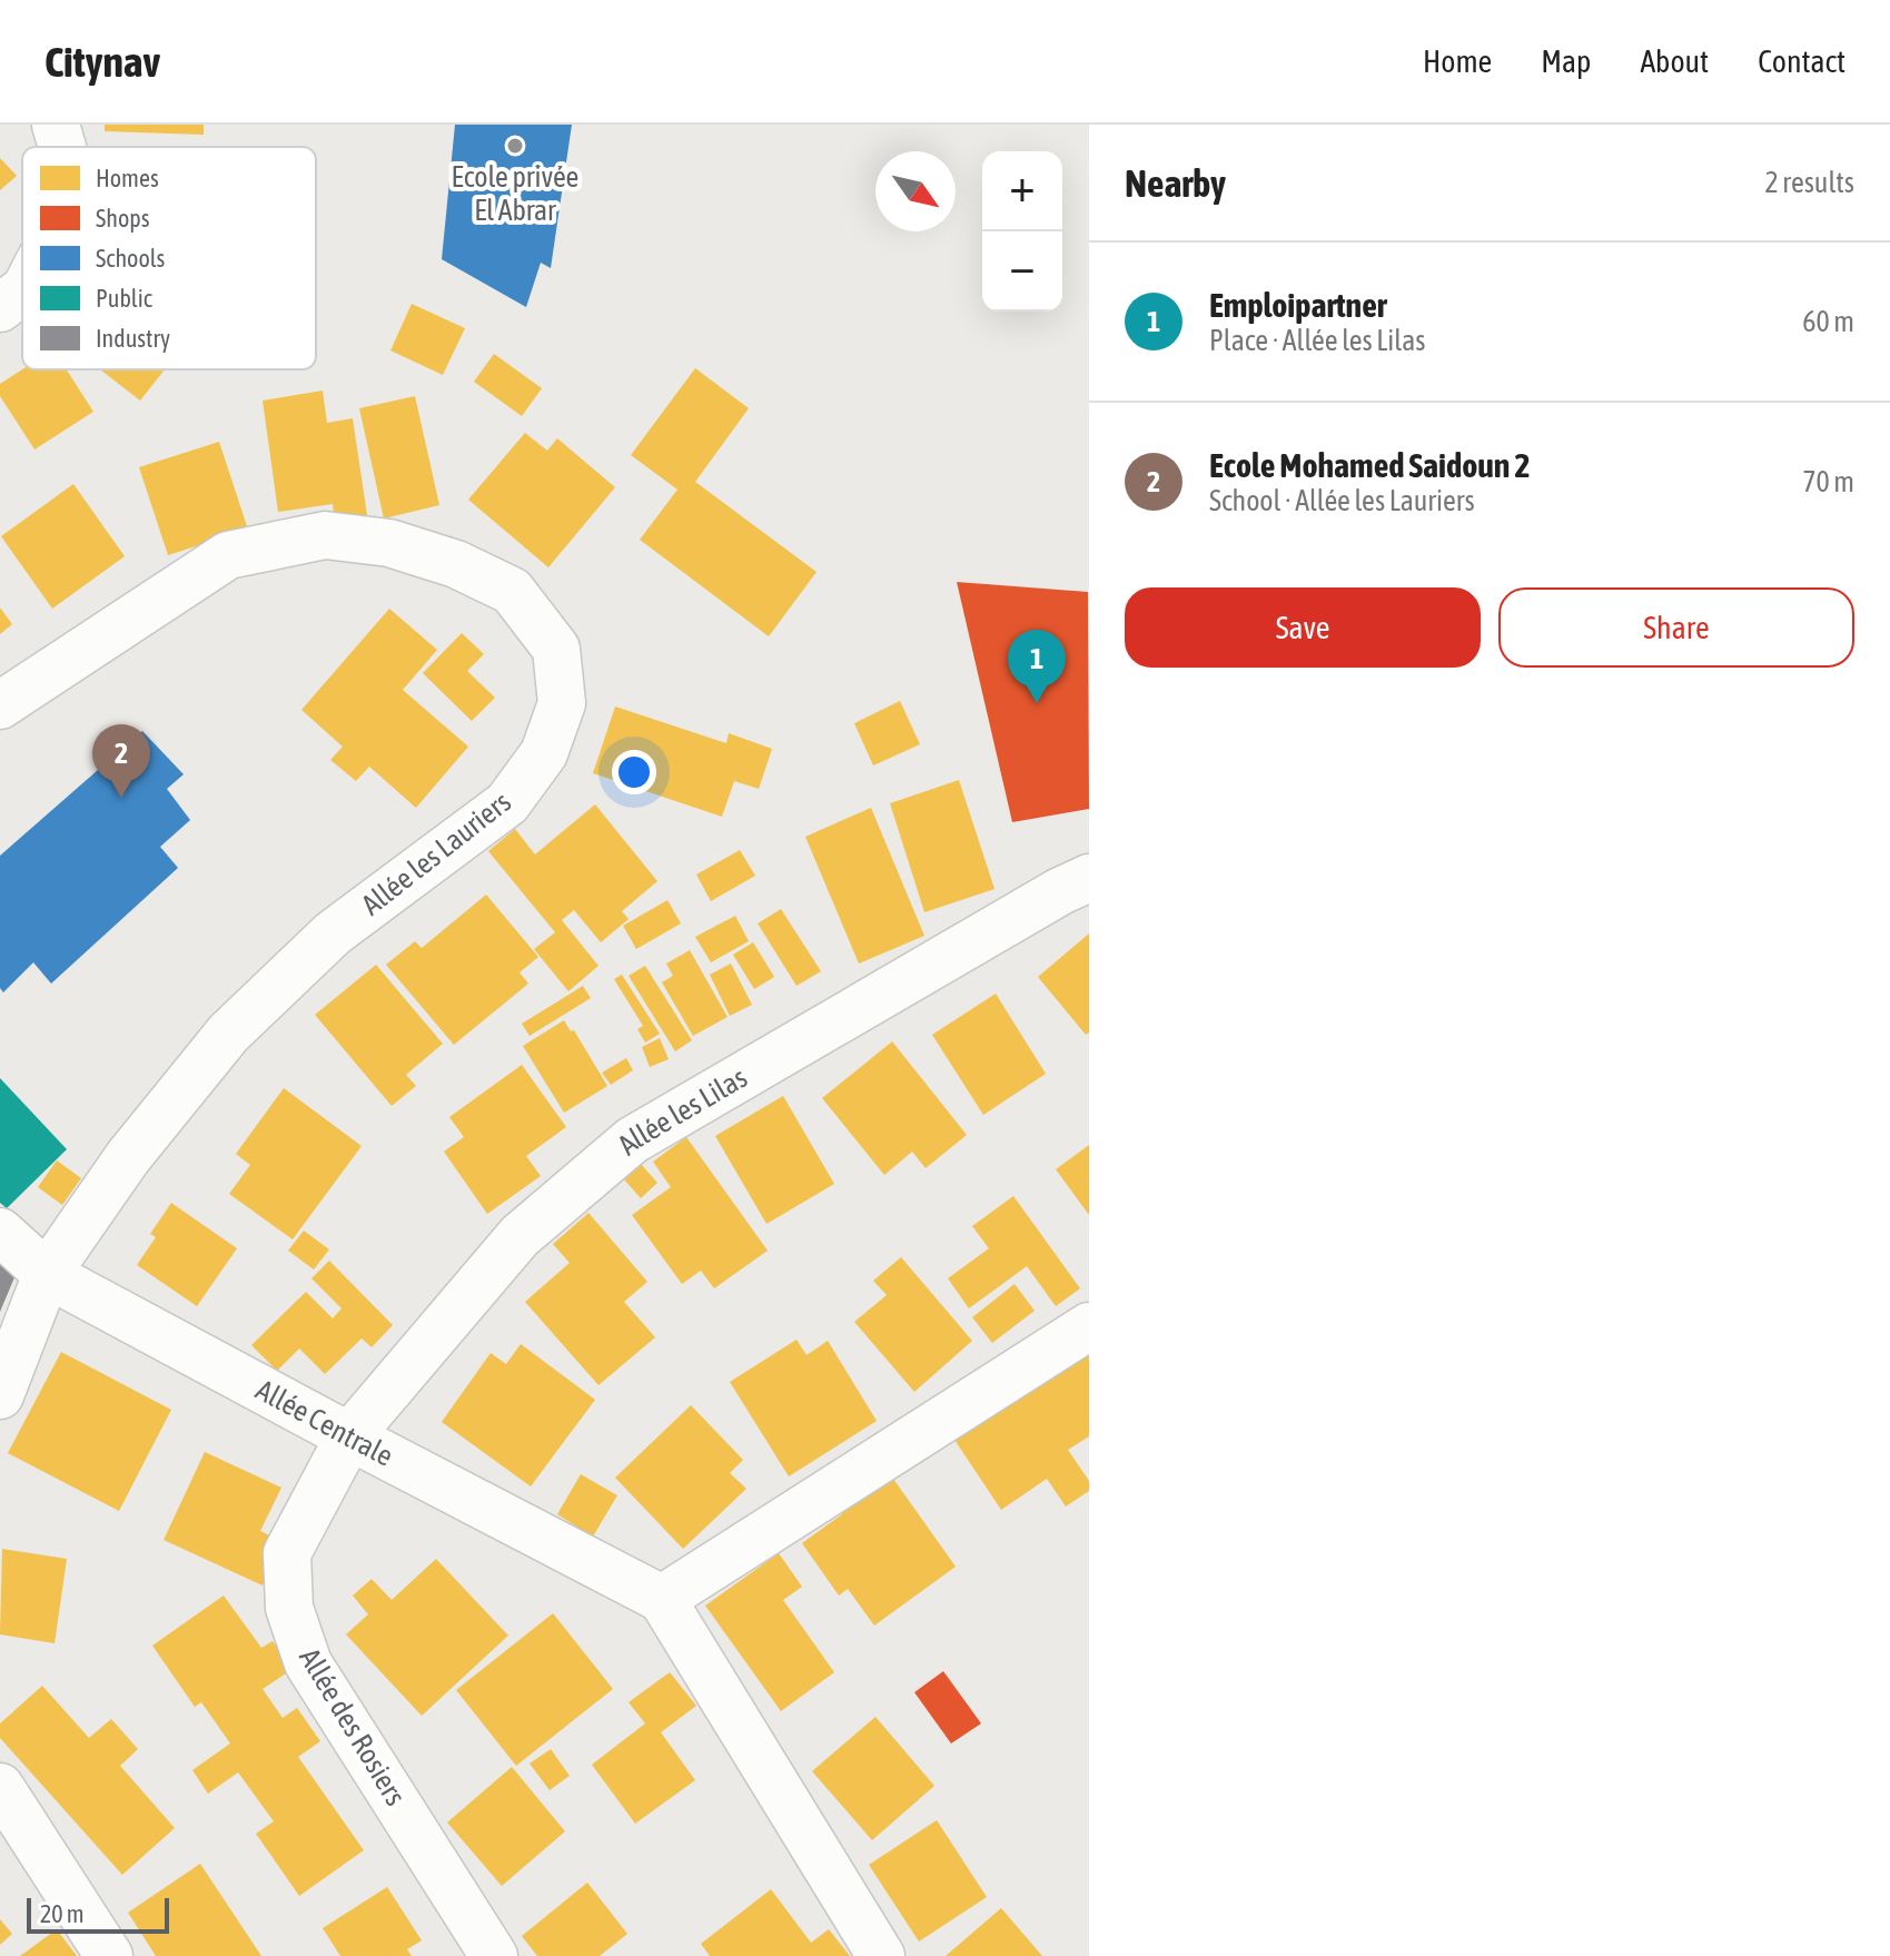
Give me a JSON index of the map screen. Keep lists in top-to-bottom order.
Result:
{
  "streets": {
    "street": [
      "Allée les Lauriers",
      "Allée les Lilas",
      "Allée Centrale",
      "Allée des Rosiers"
    ]
  },
  "crossings": [
    ["Allée les Lauriers", "Allée Centrale"],
    ["Allée les Lilas", "Allée Centrale"],
    ["Allée les Lilas", "Allée des Rosiers"],
    ["Allée Centrale", "Allée des Rosiers"]
  ],
  "places": ["Ecole privée El Abrar"],
  "legend": [
    "Homes",
    "Shops",
    "Schools",
    "Public",
    "Industry"
  ],
  "scale_bar": "20 m",
  "north": "bottom right",
  "page": {
    "header": "Citynav",
    "nav": [
      "Home",
      "Map",
      "About",
      "Contact"
    ],
    "heading": ["Nearby", "2 results"],
    "map_buttons": ["+", "−"],
    "list": [
      {
        "mark": "1",
        "name": "Emploipartner",
        "note": "Place · Allée les Lilas",
        "value": "60 m"
      },
      {
        "mark": "2",
        "name": "Ecole Mohamed Saidoun 2",
        "note": "School · Allée les Lauriers",
        "value": "70 m"
      }
    ],
    "buttons": ["Save", "Share"],
    "pins": ["1", "2"],
    "scale": "20 m"
  }
}
